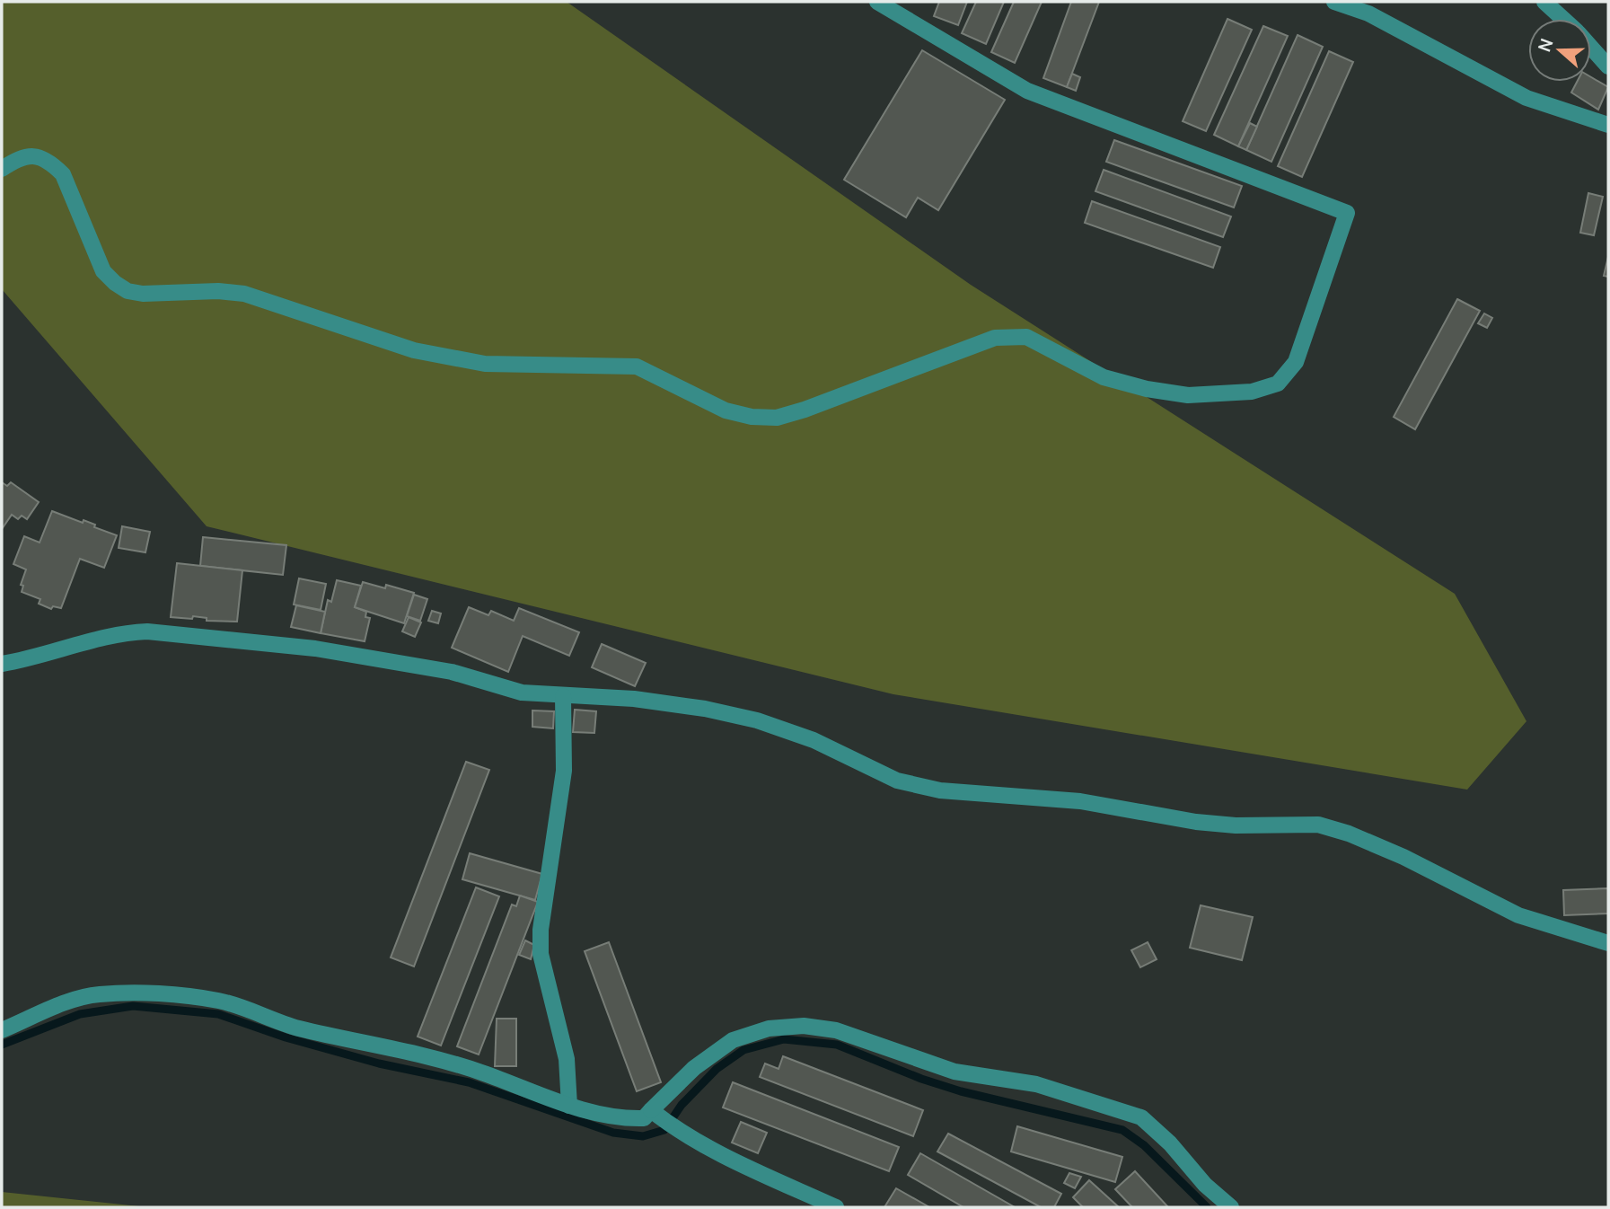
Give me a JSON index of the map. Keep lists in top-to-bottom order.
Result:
{
  "north": "left"
}
